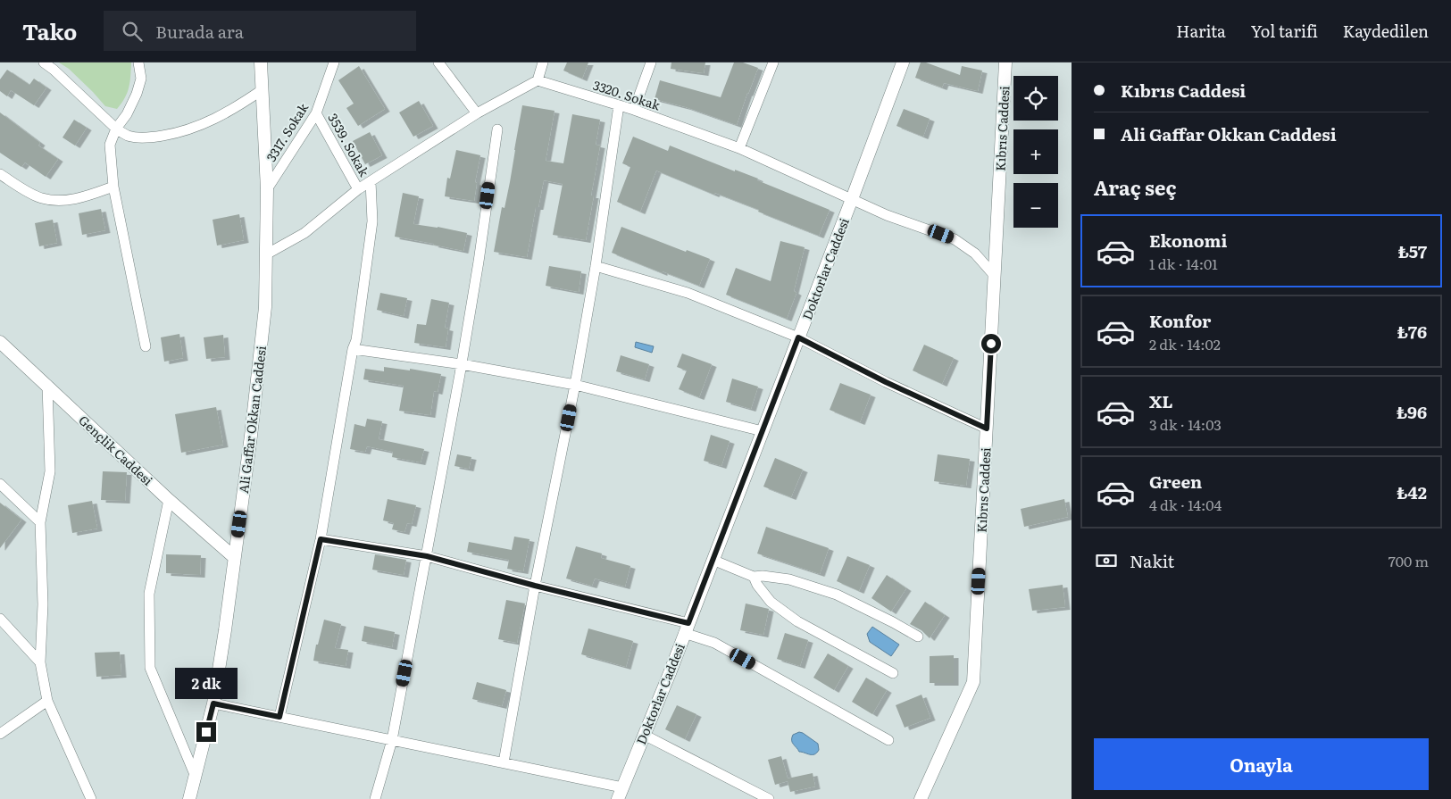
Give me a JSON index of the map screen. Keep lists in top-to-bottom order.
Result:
{
  "streets": {
    "street": [
      "3320. Sokak",
      "Kıbrıs Caddesi",
      "3317. Sokak",
      "3539. Sokak",
      "Doktorlar Caddesi",
      "Ali Gaffar Okkan Caddesi",
      "Gençlik Caddesi"
    ]
  },
  "crossings": [
    ["3320. Sokak", "Kıbrıs Caddesi"],
    ["3320. Sokak", "Doktorlar Caddesi"],
    ["3317. Sokak", "3539. Sokak"],
    ["3317. Sokak", "Ali Gaffar Okkan Caddesi"],
    ["Ali Gaffar Okkan Caddesi", "Gençlik Caddesi"]
  ],
  "page": {
    "header": "Tako",
    "search": "Burada ara",
    "nav": ["Harita", "Yol tarifi", "Kaydedilen"],
    "banner": ["Kıbrıs Caddesi", "Ali Gaffar Okkan Caddesi"],
    "map_buttons": ["+", "−"],
    "heading": "Araç seç",
    "list": [
      {
        "name": "Ekonomi",
        "note": "1 dk · 14:01",
        "value": "₺57"
      },
      {
        "name": "Konfor",
        "note": "2 dk · 14:02",
        "value": "₺76"
      },
      {
        "name": "XL",
        "note": "3 dk · 14:03",
        "value": "₺96"
      },
      {
        "name": "Green",
        "note": "4 dk · 14:04",
        "value": "₺42"
      }
    ],
    "pay": ["Nakit", "700 m"],
    "bubble": "2 dk",
    "buttons": "Onayla"
  }
}
